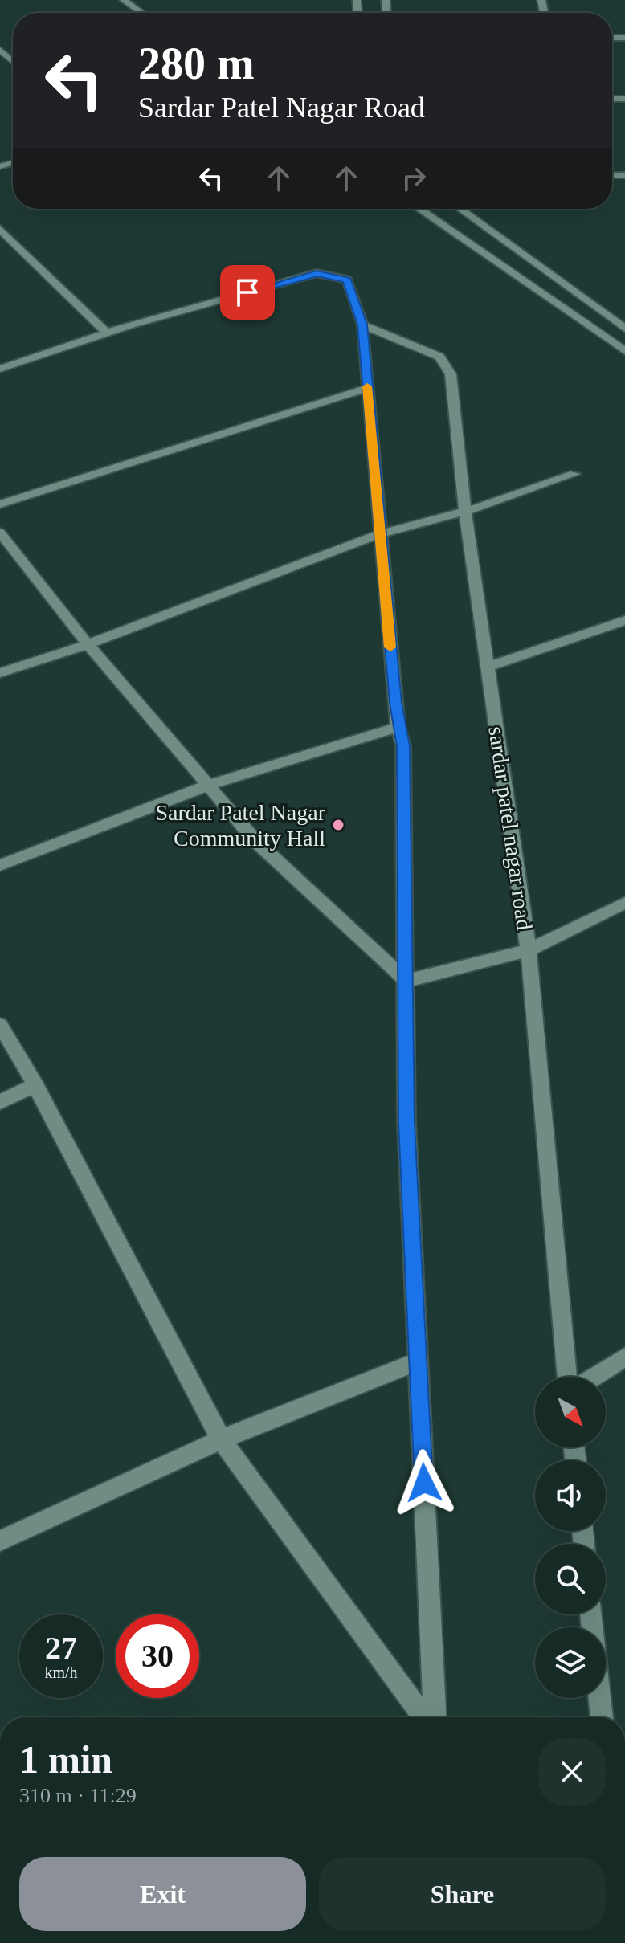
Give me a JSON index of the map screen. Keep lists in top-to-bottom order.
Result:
{
  "streets": {
    "street": ["sardar patel nagar road"]
  },
  "places": ["Sardar Patel Nagar Community Hall"],
  "north": "bottom right",
  "page": {
    "turn": ["280 m", "Sardar Patel Nagar Road"],
    "speed": "27 km/h",
    "limit": "30",
    "heading": ["1 min", "310 m · 11:29"],
    "buttons": ["Exit", "Share"]
  }
}
